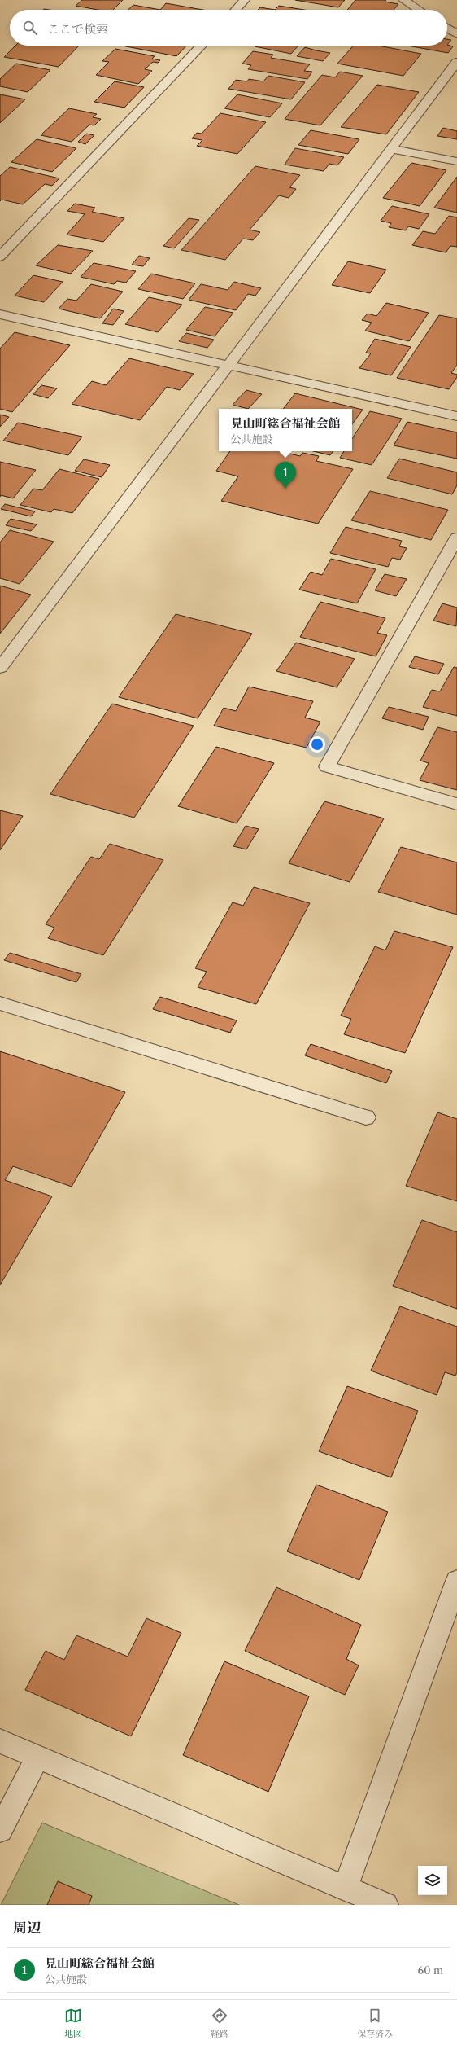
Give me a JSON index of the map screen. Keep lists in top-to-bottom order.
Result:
{
  "page": {
    "search": "ここで検索",
    "popup": ["見山町総合福祉会館", "公共施設"],
    "pins": "1",
    "heading": "周辺",
    "list": [
      {
        "mark": "1",
        "name": "見山町総合福祉会館",
        "note": "公共施設",
        "value": "60 m"
      }
    ],
    "nav": ["地図", "経路", "保存済み"]
  }
}
